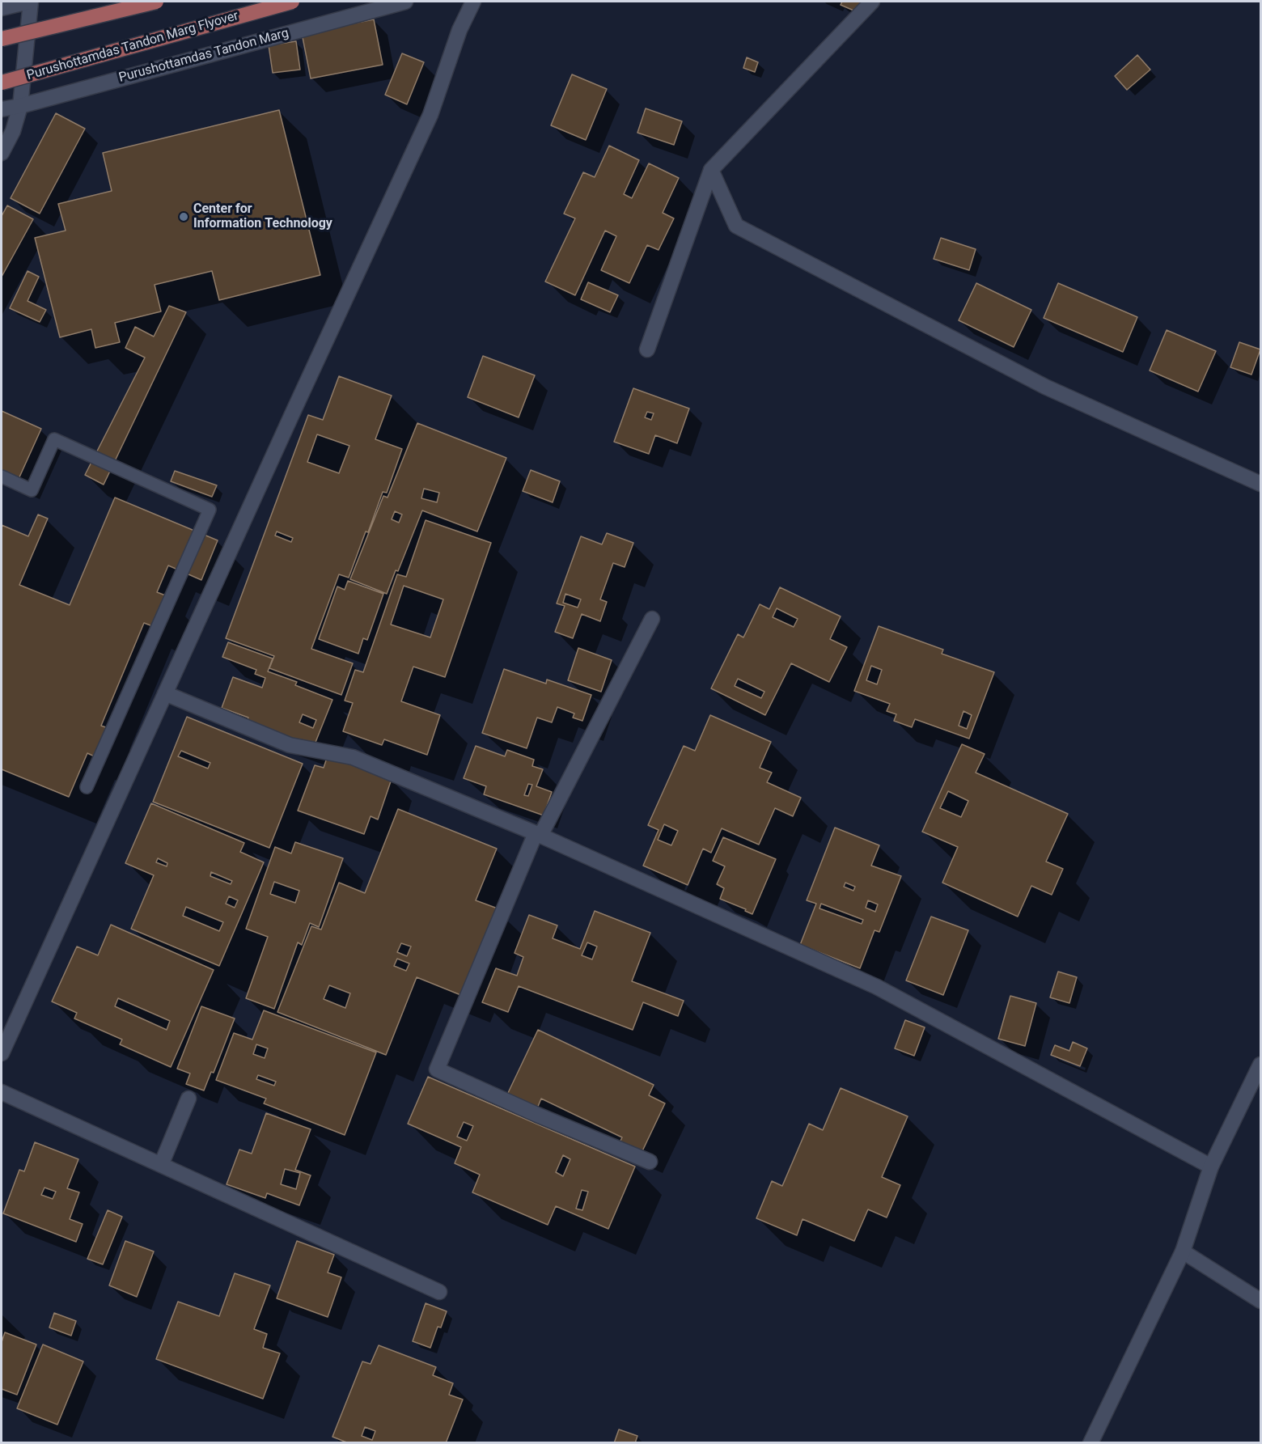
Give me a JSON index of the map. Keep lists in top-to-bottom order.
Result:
{
  "streets": {
    "main road": ["Purushottamdas Tandon Marg Flyover"],
    "street": ["Purushottamdas Tandon Marg"]
  },
  "places": ["Center for Information Technology"]
}
